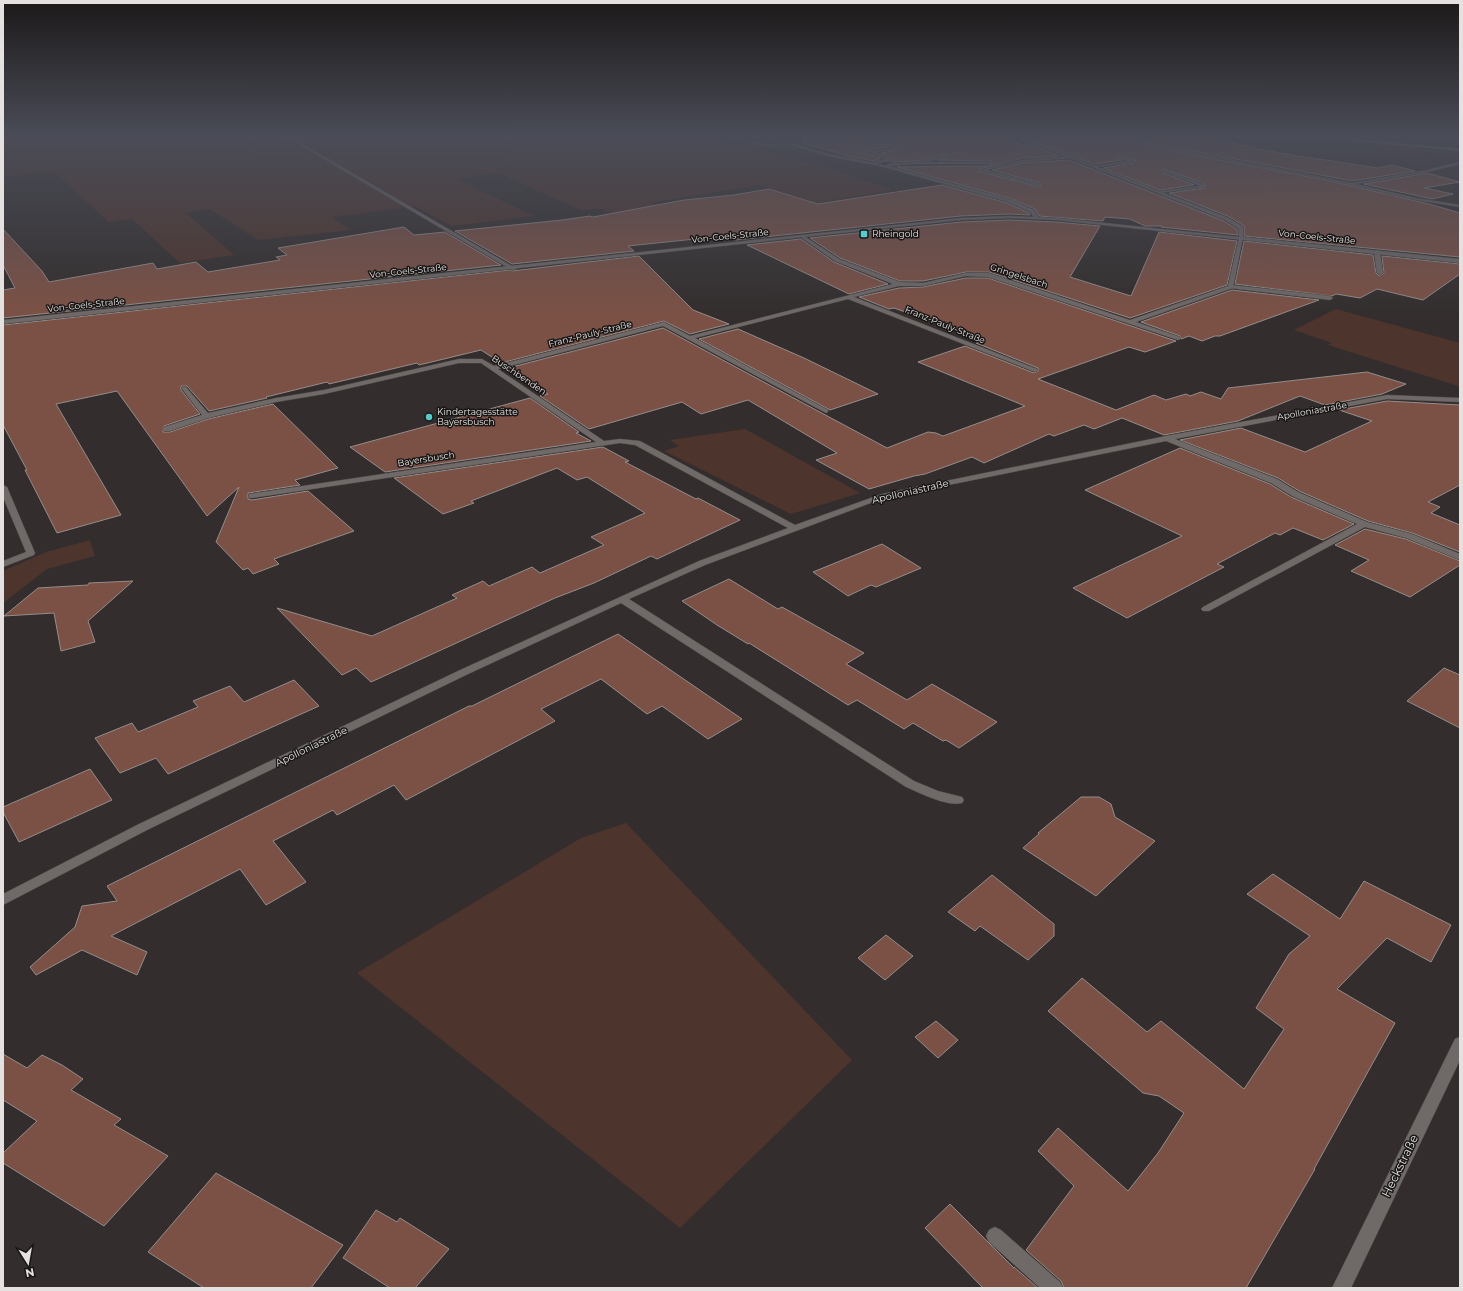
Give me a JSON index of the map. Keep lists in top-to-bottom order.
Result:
{
  "streets": {
    "street": [
      "Von-Coels-Straße",
      "Gringelsbach",
      "Franz-Pauly-Straße",
      "Buschbenden",
      "Apolloniastraße",
      "Bayersbusch",
      "Heckstraße"
    ]
  },
  "crossings": [
    ["Franz-Pauly-Straße", "Buschbenden"],
    ["Buschbenden", "Bayersbusch"]
  ],
  "places": {
    "transit": ["Rheingold"],
    "other": ["Kindertagesstätte Bayersbusch"]
  },
  "north": "bottom"
}
